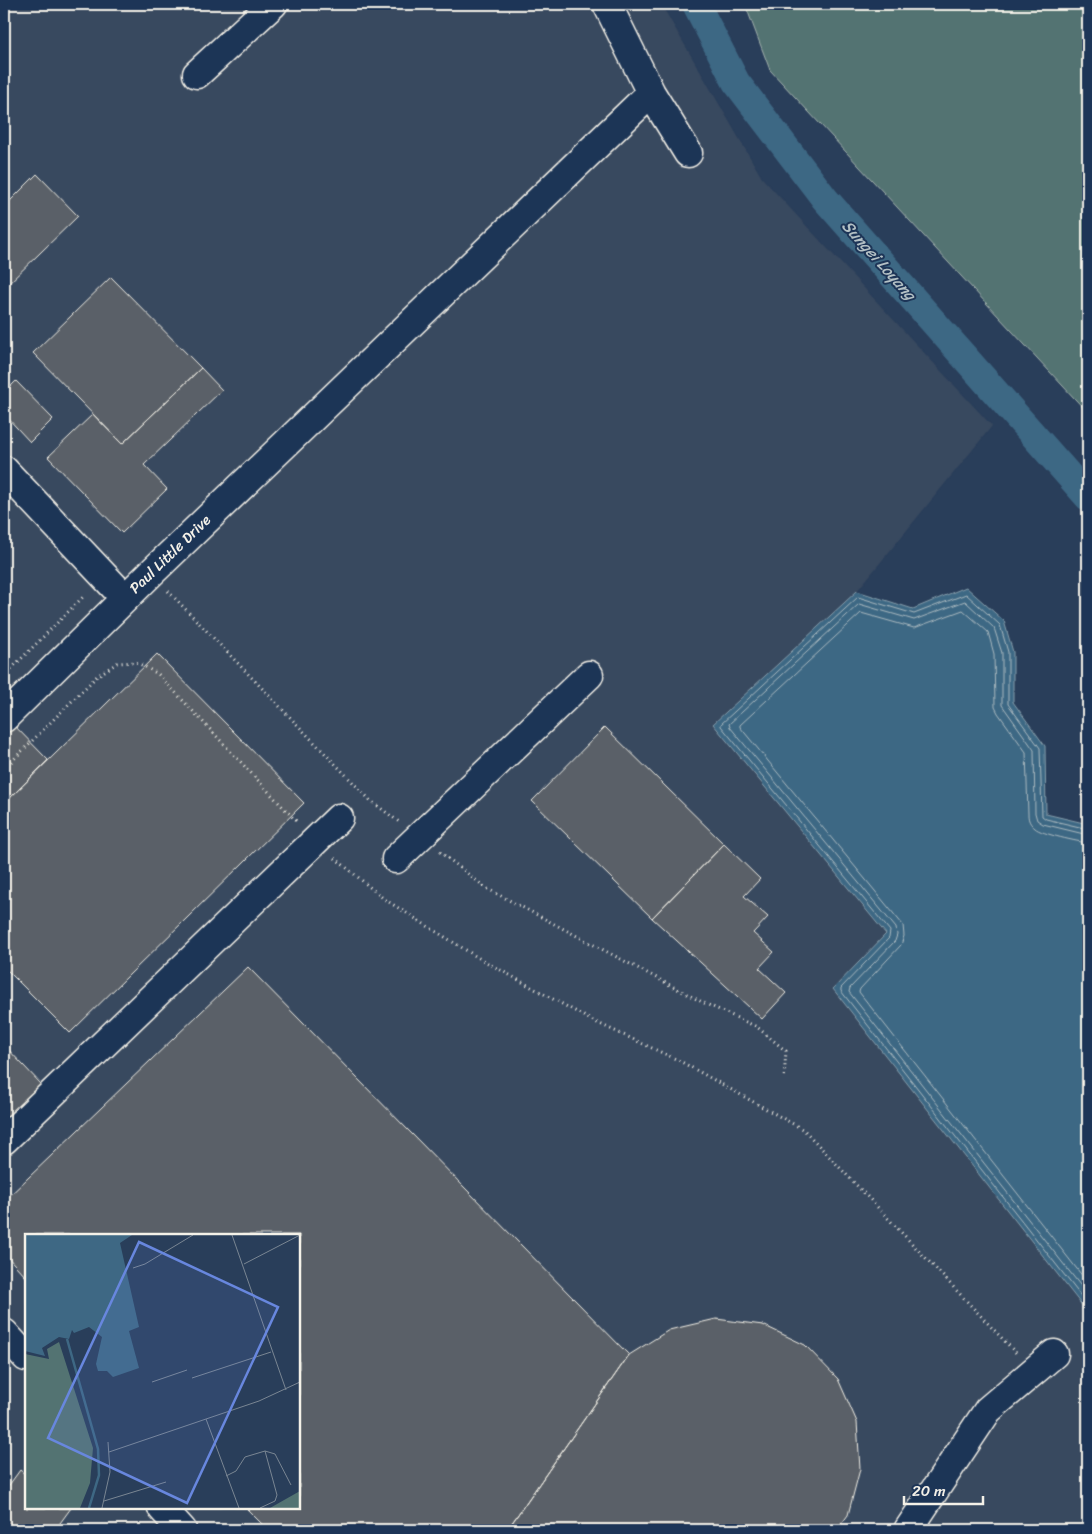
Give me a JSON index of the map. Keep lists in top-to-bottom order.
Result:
{
  "streets": {
    "lane": ["Paul Little Drive"]
  },
  "water": ["Sungei Loyang"],
  "scale_bar": "20 m"
}
